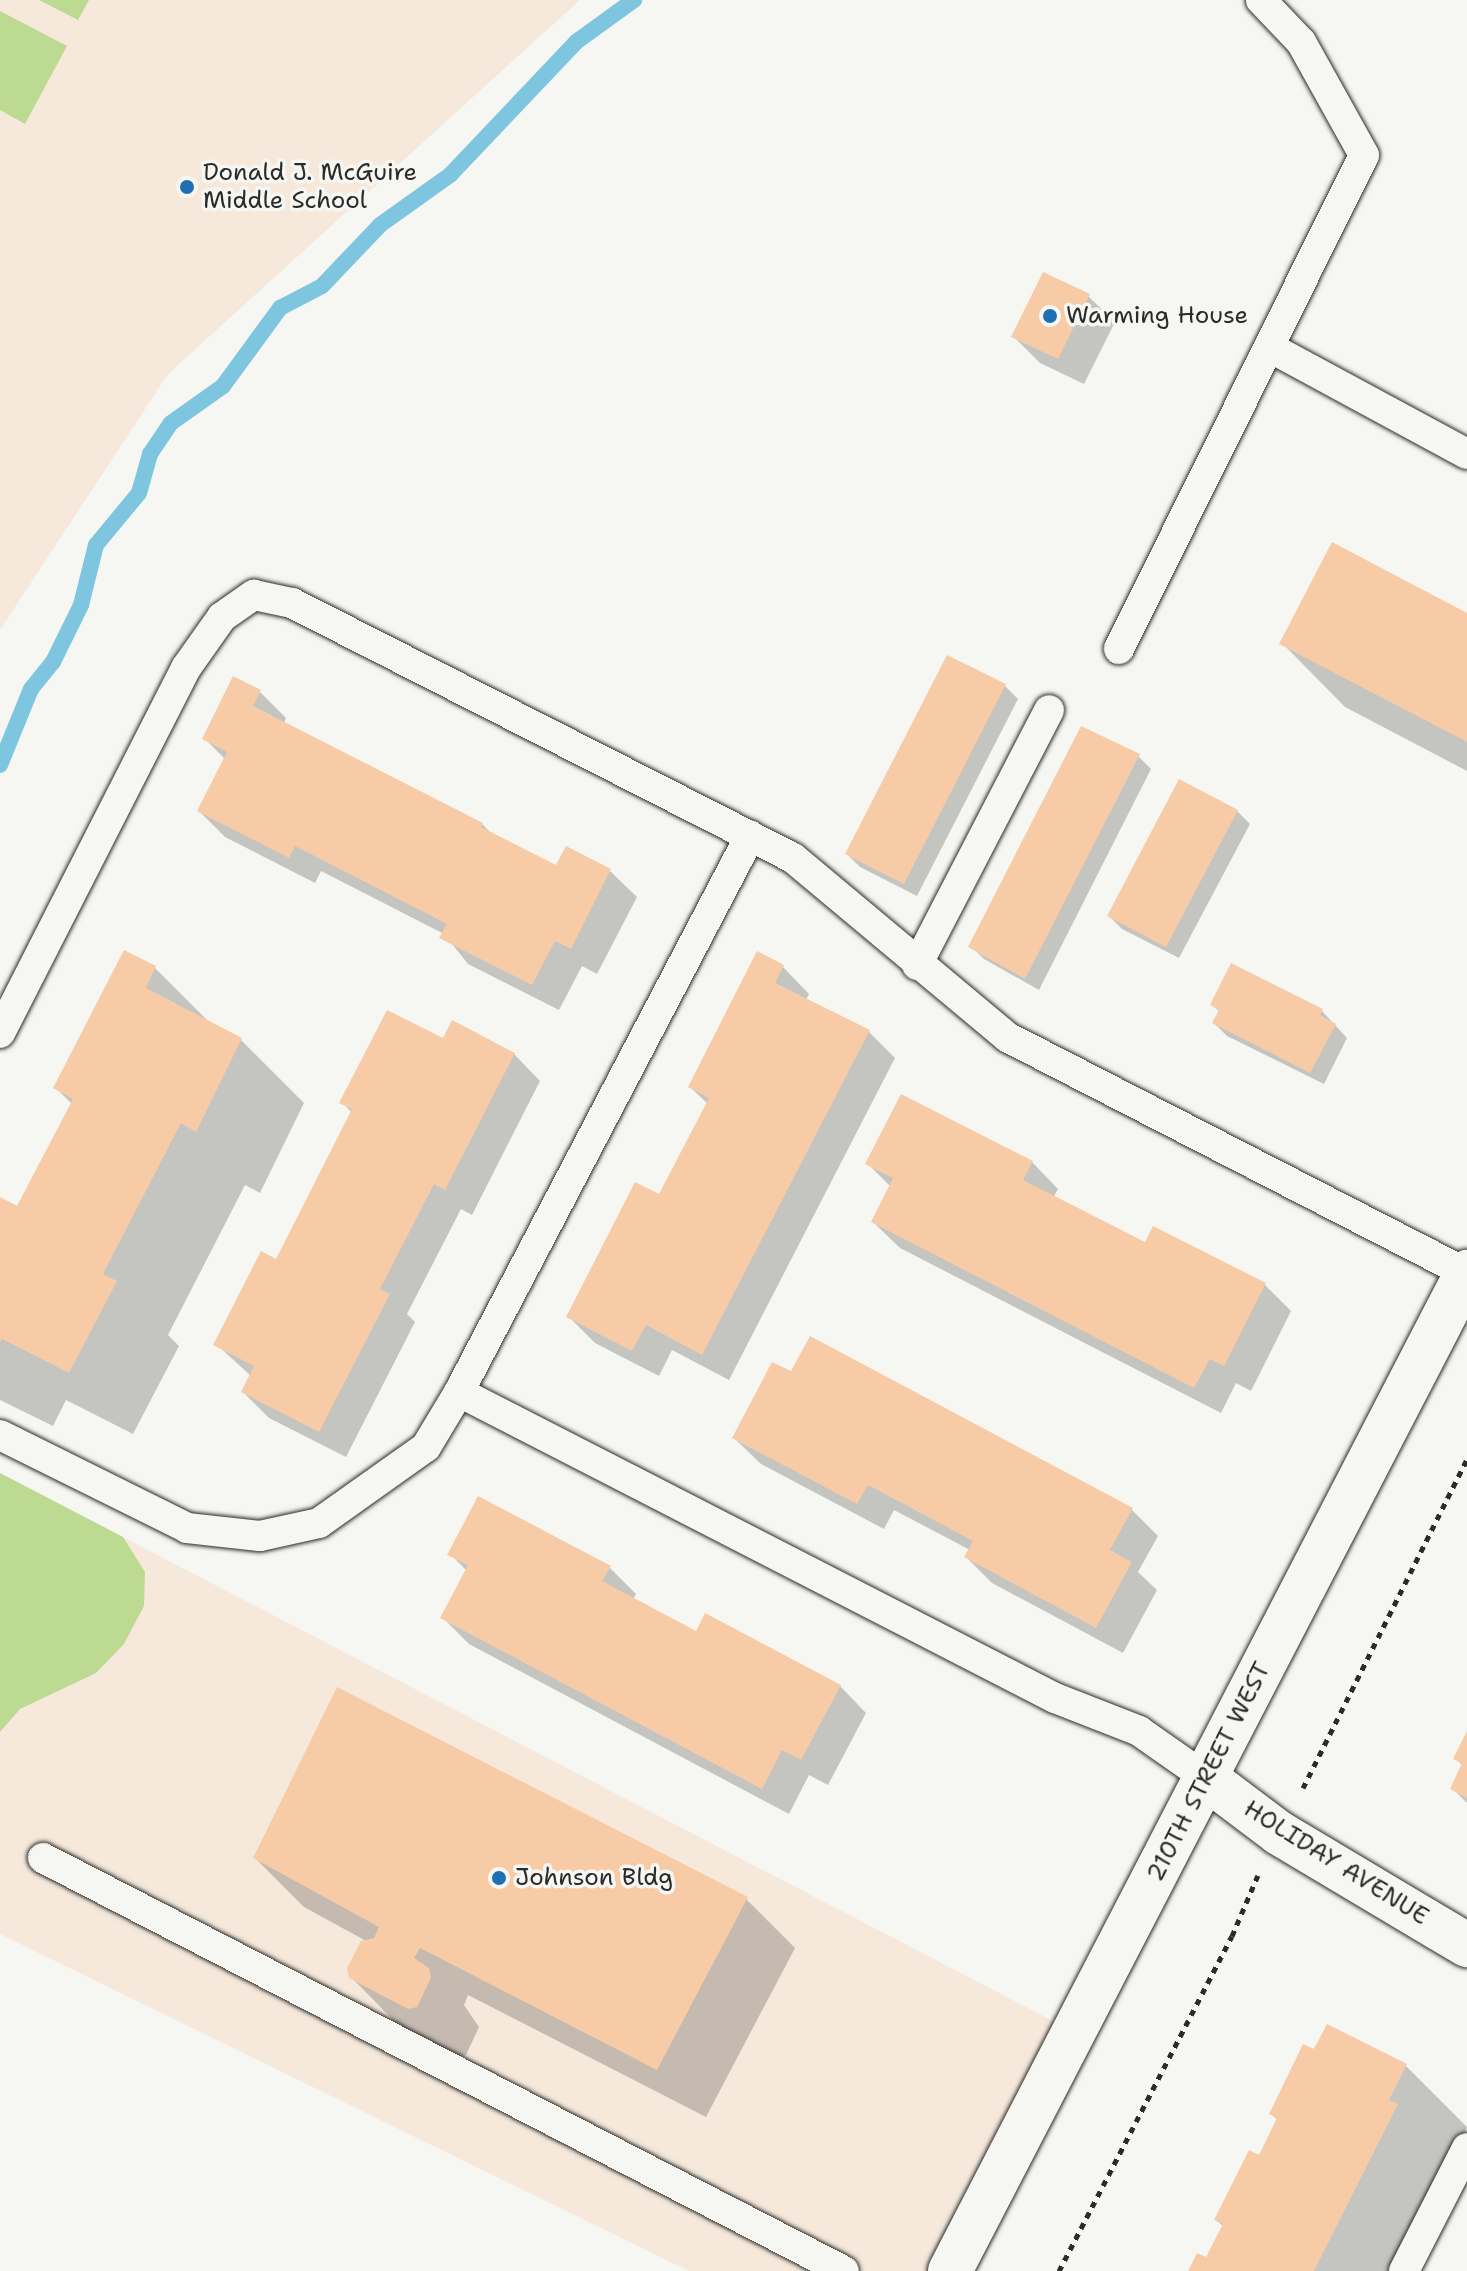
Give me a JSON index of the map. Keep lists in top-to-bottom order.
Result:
{
  "streets": {
    "street": ["210TH STREET WEST", "HOLIDAY AVENUE"]
  },
  "crossings": [
    ["210TH STREET WEST", "HOLIDAY AVENUE"]
  ],
  "places": ["Donald J. McGuire Middle School", "Warming House", "Johnson Bldg"]
}
